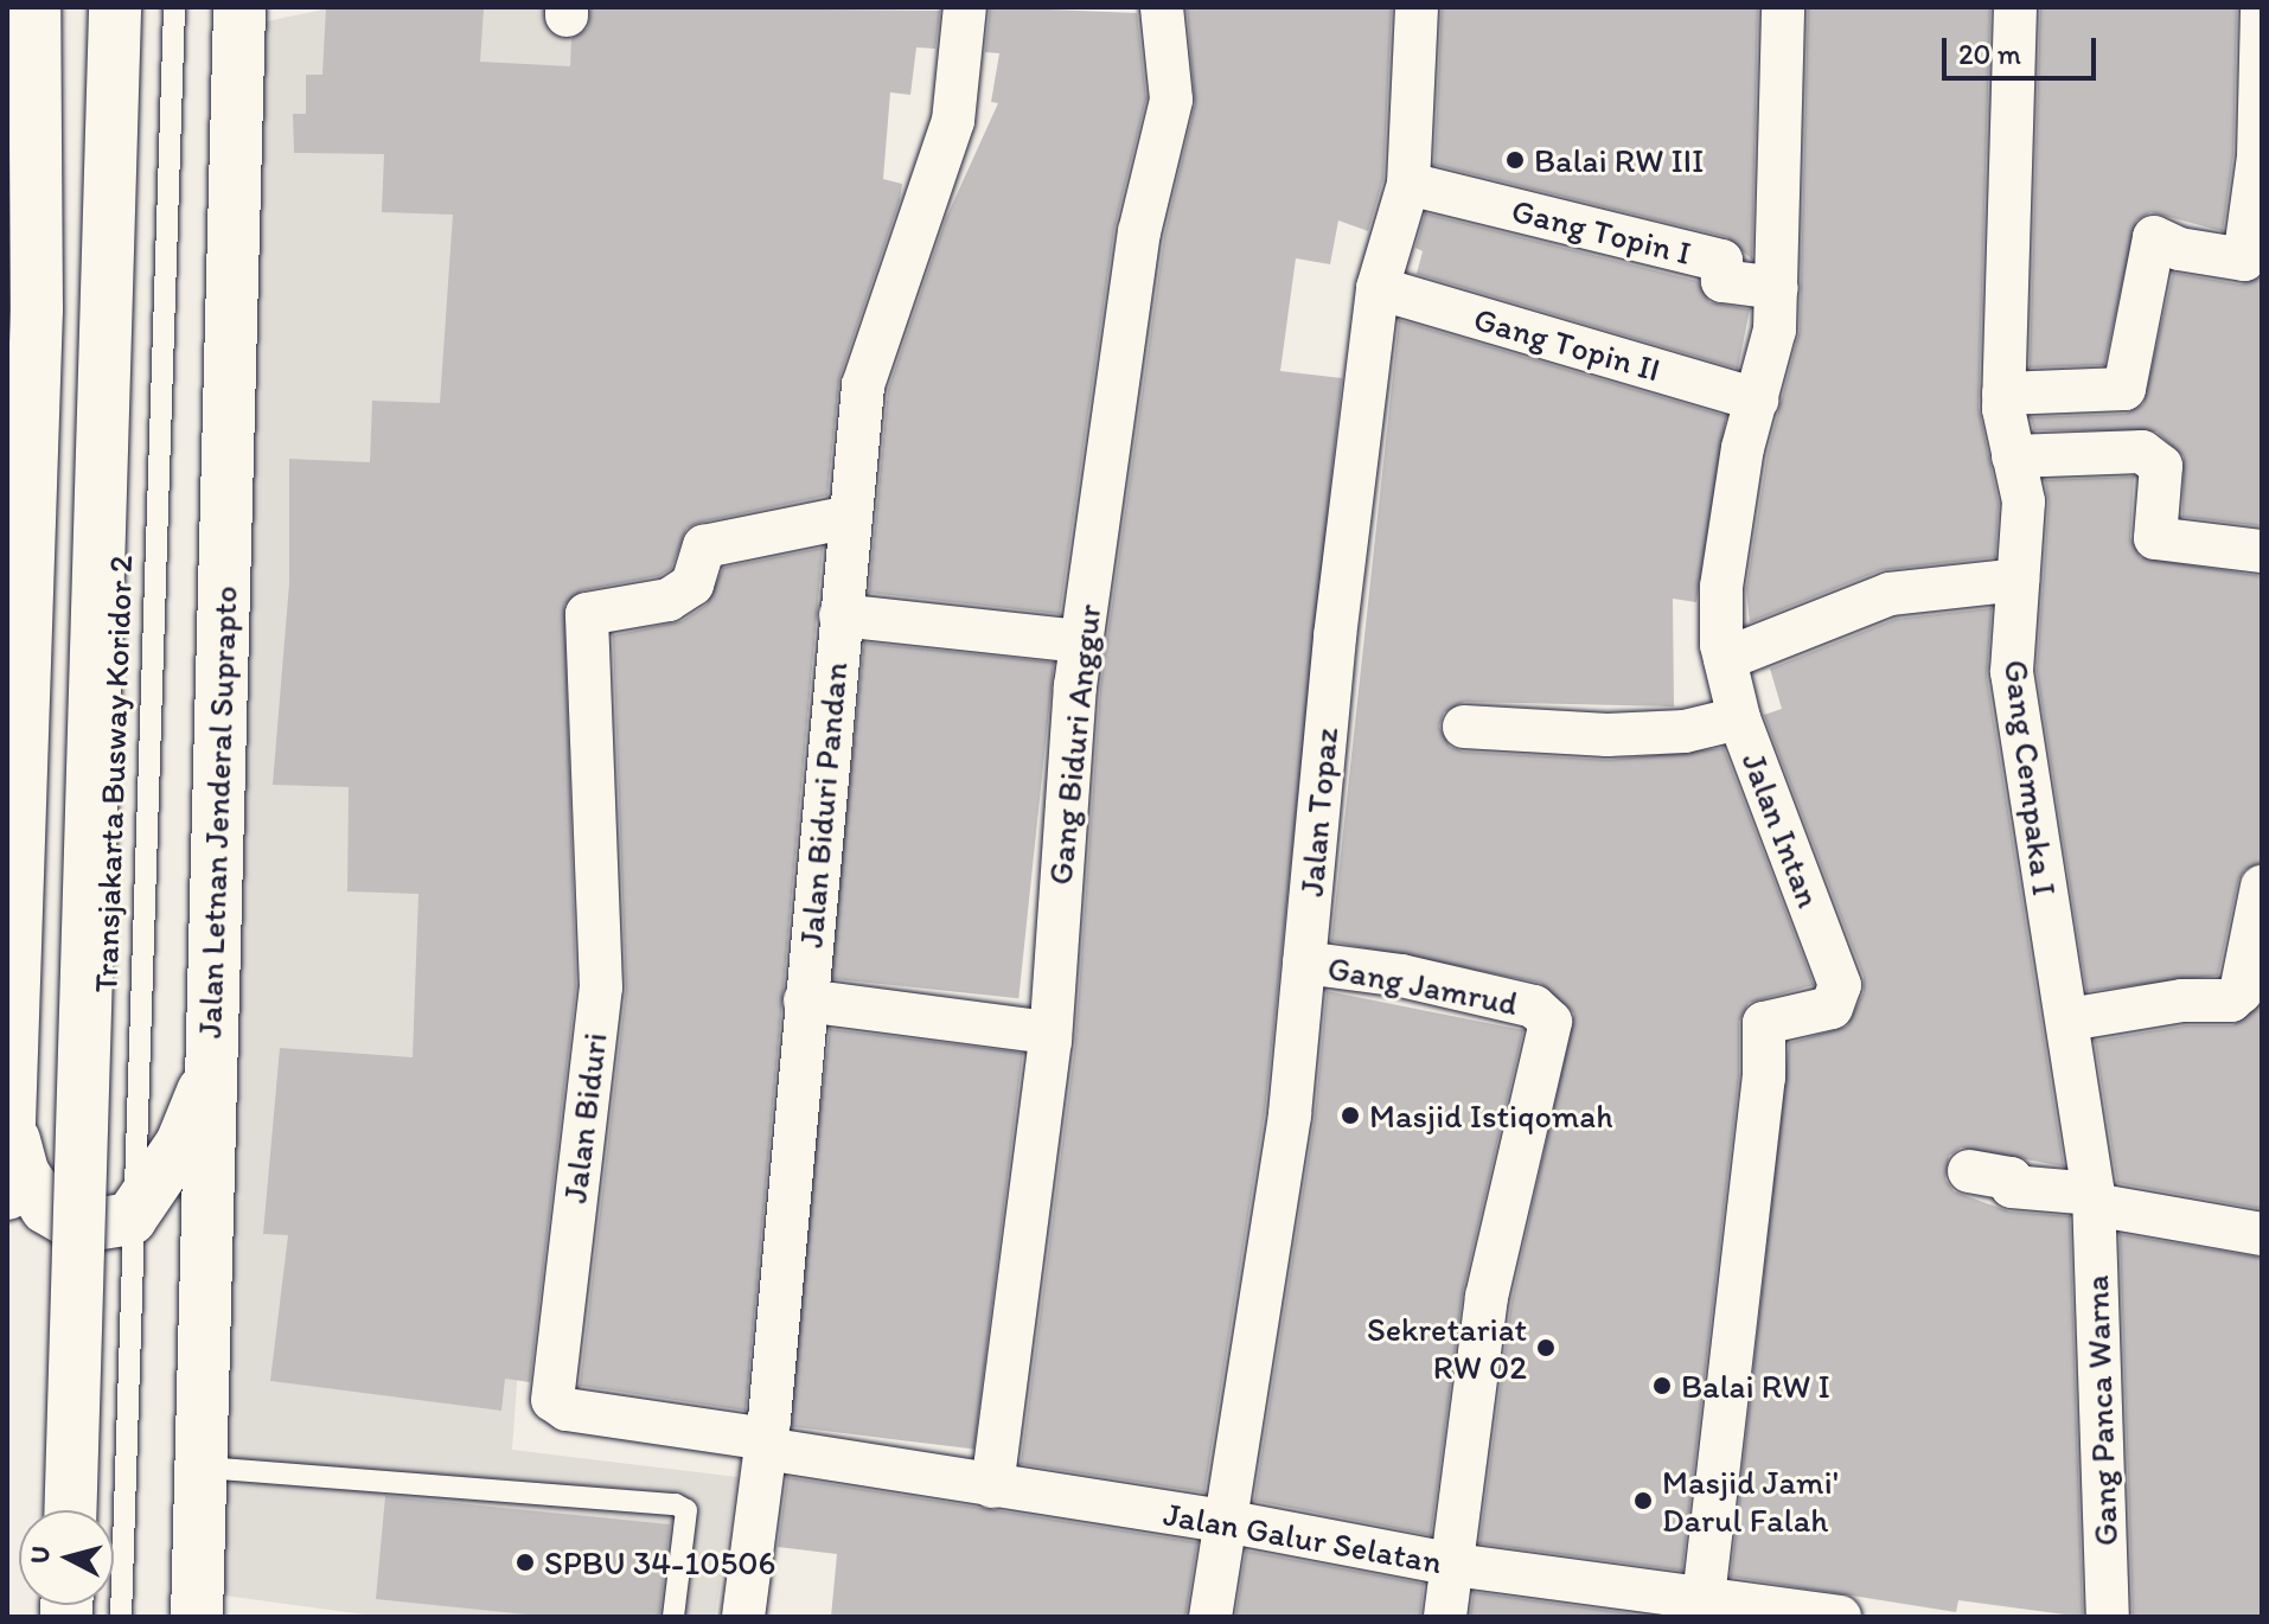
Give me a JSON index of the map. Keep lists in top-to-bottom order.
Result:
{
  "streets": {
    "main road": ["Jalan Letnan Jenderal Suprapto"],
    "street": [
      "Gang Topin I",
      "Gang Topin II",
      "Gang Biduri Anggur",
      "Gang Cempaka I",
      "Jalan Biduri Pandan",
      "Jalan Topaz",
      "Jalan Intan",
      "Gang Jamrud",
      "Jalan Biduri",
      "Gang Panca Warna",
      "Jalan Galur Selatan"
    ],
    "lane": ["Transjakarta Busway Koridor 2"]
  },
  "crossings": [
    ["Gang Topin I", "Jalan Topaz"],
    ["Gang Topin I", "Jalan Intan"],
    ["Gang Topin II", "Jalan Topaz"],
    ["Gang Topin II", "Jalan Intan"],
    ["Gang Biduri Anggur", "Jalan Galur Selatan"],
    ["Gang Cempaka I", "Gang Panca Warna"],
    ["Jalan Biduri Pandan", "Jalan Biduri"],
    ["Jalan Biduri Pandan", "Jalan Galur Selatan"],
    ["Jalan Topaz", "Gang Jamrud"],
    ["Jalan Topaz", "Jalan Galur Selatan"],
    ["Jalan Intan", "Jalan Galur Selatan"],
    ["Gang Jamrud", "Jalan Galur Selatan"],
    ["Jalan Biduri", "Jalan Galur Selatan"]
  ],
  "places": [
    "Balai RW III",
    "Masjid Istiqomah",
    "Sekretariat RW 02",
    "Balai RW I",
    "Masjid Jami' Darul Falah",
    "SPBU 34-10506"
  ],
  "scale_bar": "20 m",
  "north": "left"
}
